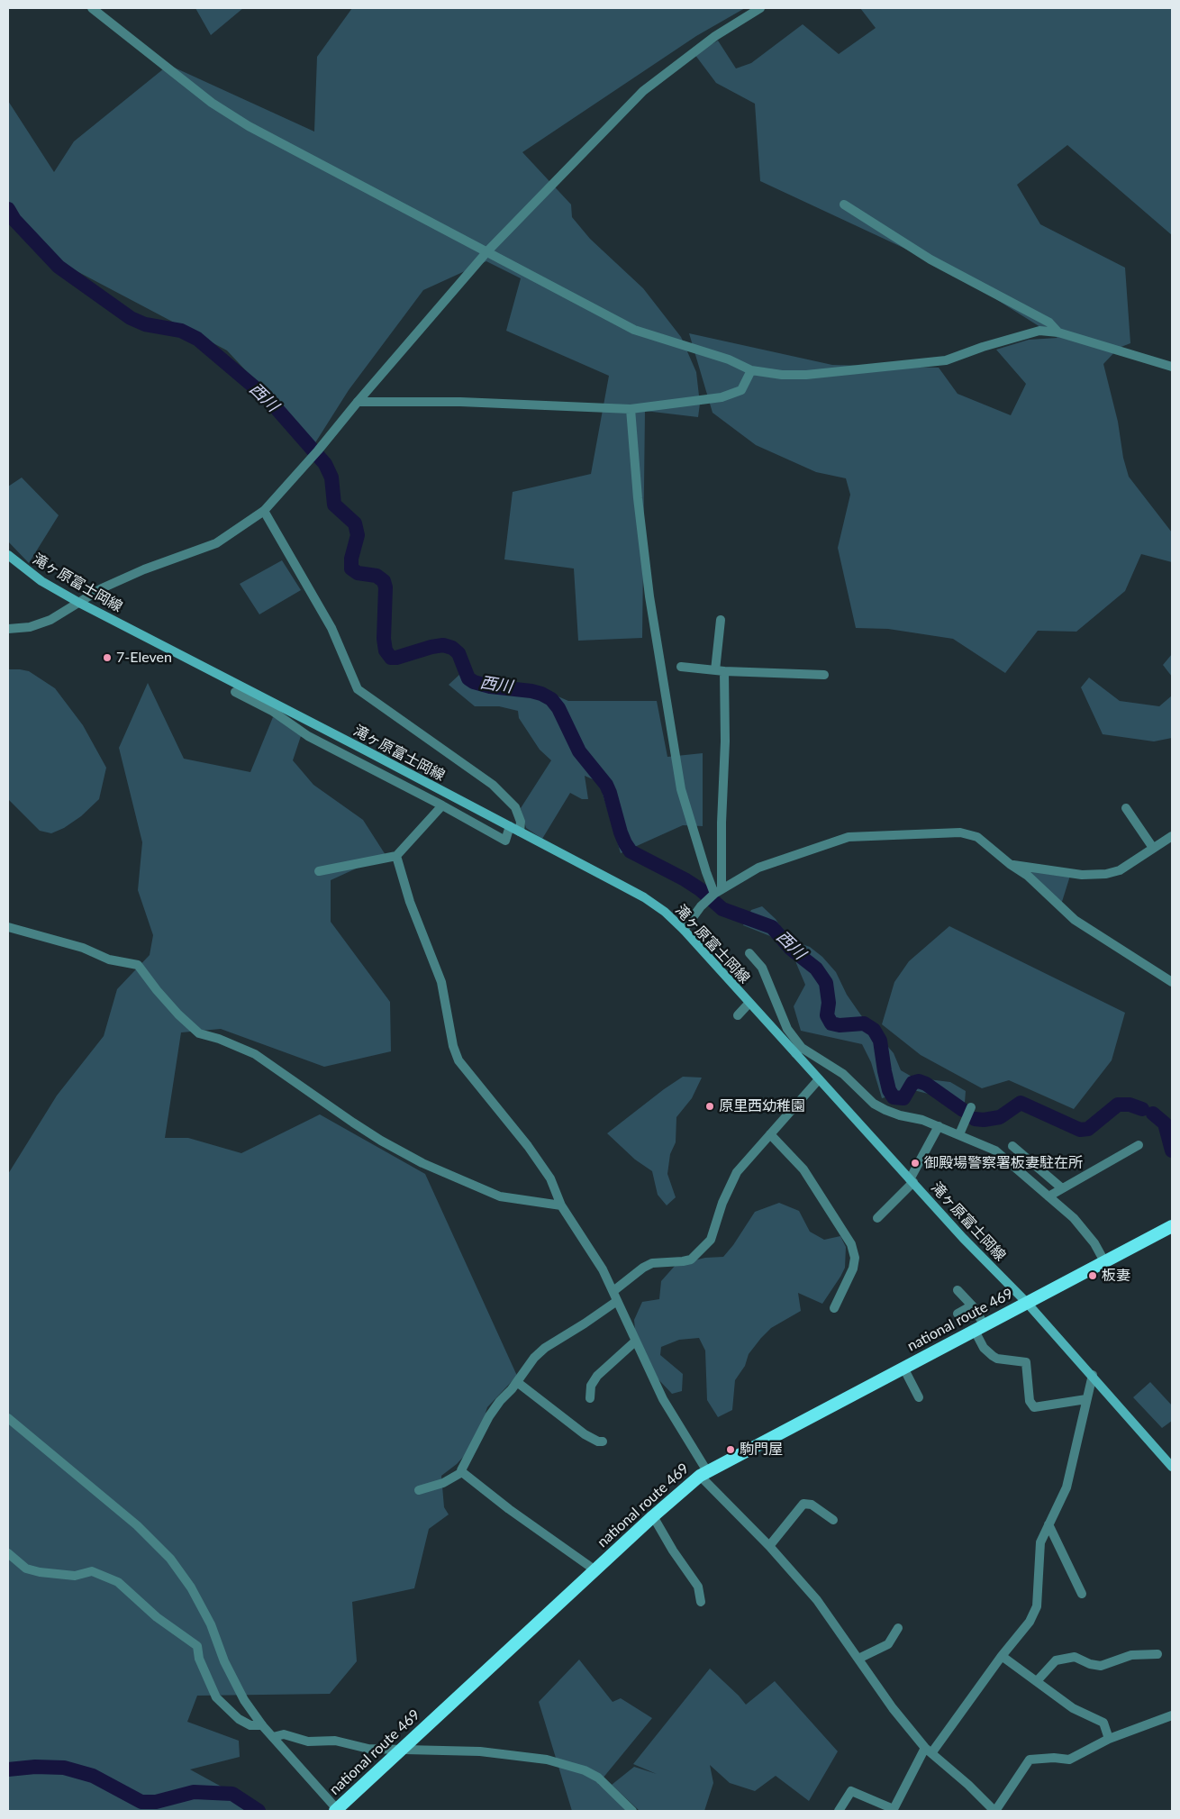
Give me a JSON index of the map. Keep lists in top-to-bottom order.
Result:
{
  "streets": {
    "highway": ["national route 469"],
    "main road": ["滝ヶ原富士岡線"]
  },
  "crossings": [
    ["滝ヶ原富士岡線", "national route 469"]
  ],
  "water": ["西川"],
  "places": [
    "7-Eleven",
    "原里西幼稚園",
    "御殿場警察署板妻駐在所",
    "板妻",
    "駒門屋"
  ]
}
